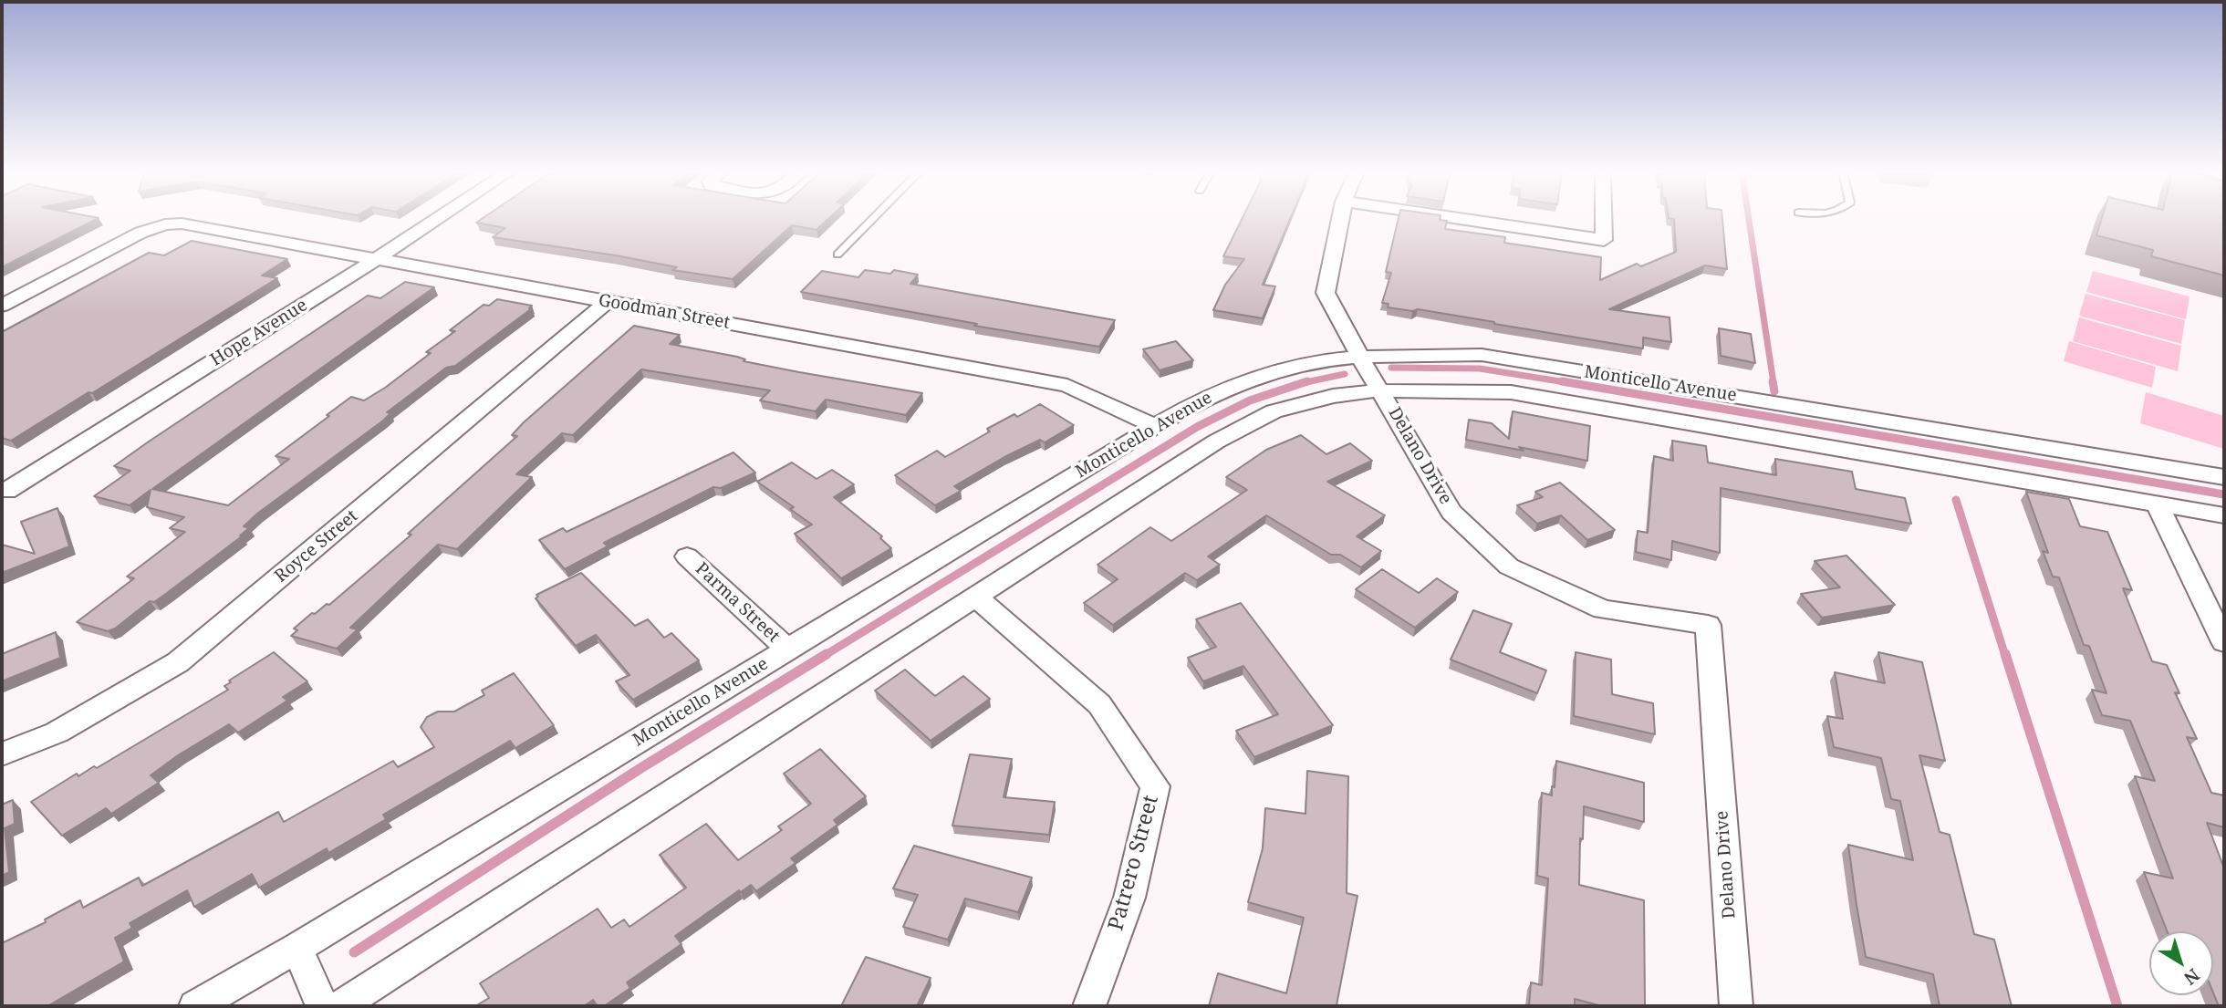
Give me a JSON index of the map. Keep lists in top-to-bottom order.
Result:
{
  "streets": {
    "street": [
      "Goodman Street",
      "Hope Avenue",
      "Monticello Avenue",
      "Delano Drive",
      "Royce Street",
      "Parma Street",
      "Patrero Street"
    ]
  },
  "crossings": [
    ["Goodman Street", "Hope Avenue"],
    ["Goodman Street", "Monticello Avenue"],
    ["Goodman Street", "Royce Street"],
    ["Monticello Avenue", "Delano Drive"],
    ["Monticello Avenue", "Parma Street"],
    ["Monticello Avenue", "Patrero Street"]
  ],
  "north": "bottom right"
}
